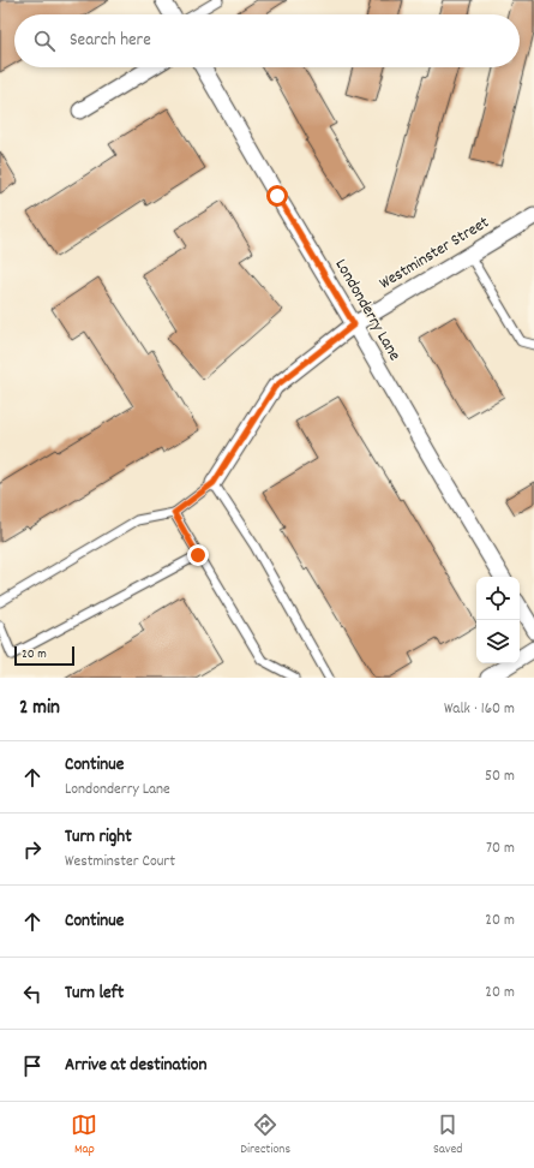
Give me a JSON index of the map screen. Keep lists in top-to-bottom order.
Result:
{
  "streets": {
    "street": ["Westminster Street", "Londonderry Lane"]
  },
  "crossings": [
    ["Westminster Street", "Londonderry Lane"]
  ],
  "scale_bar": "20 m",
  "page": {
    "search": "Search here",
    "scale": "20 m",
    "heading": ["2 min", "Walk · 160 m"],
    "list": [
      ["Continue", "Londonderry Lane", "50 m"],
      ["Turn right", "Westminster Court", "70 m"],
      ["Continue", "20 m"],
      ["Turn left", "20 m"],
      "Arrive at destination"
    ],
    "nav": ["Map", "Directions", "Saved"]
  }
}
